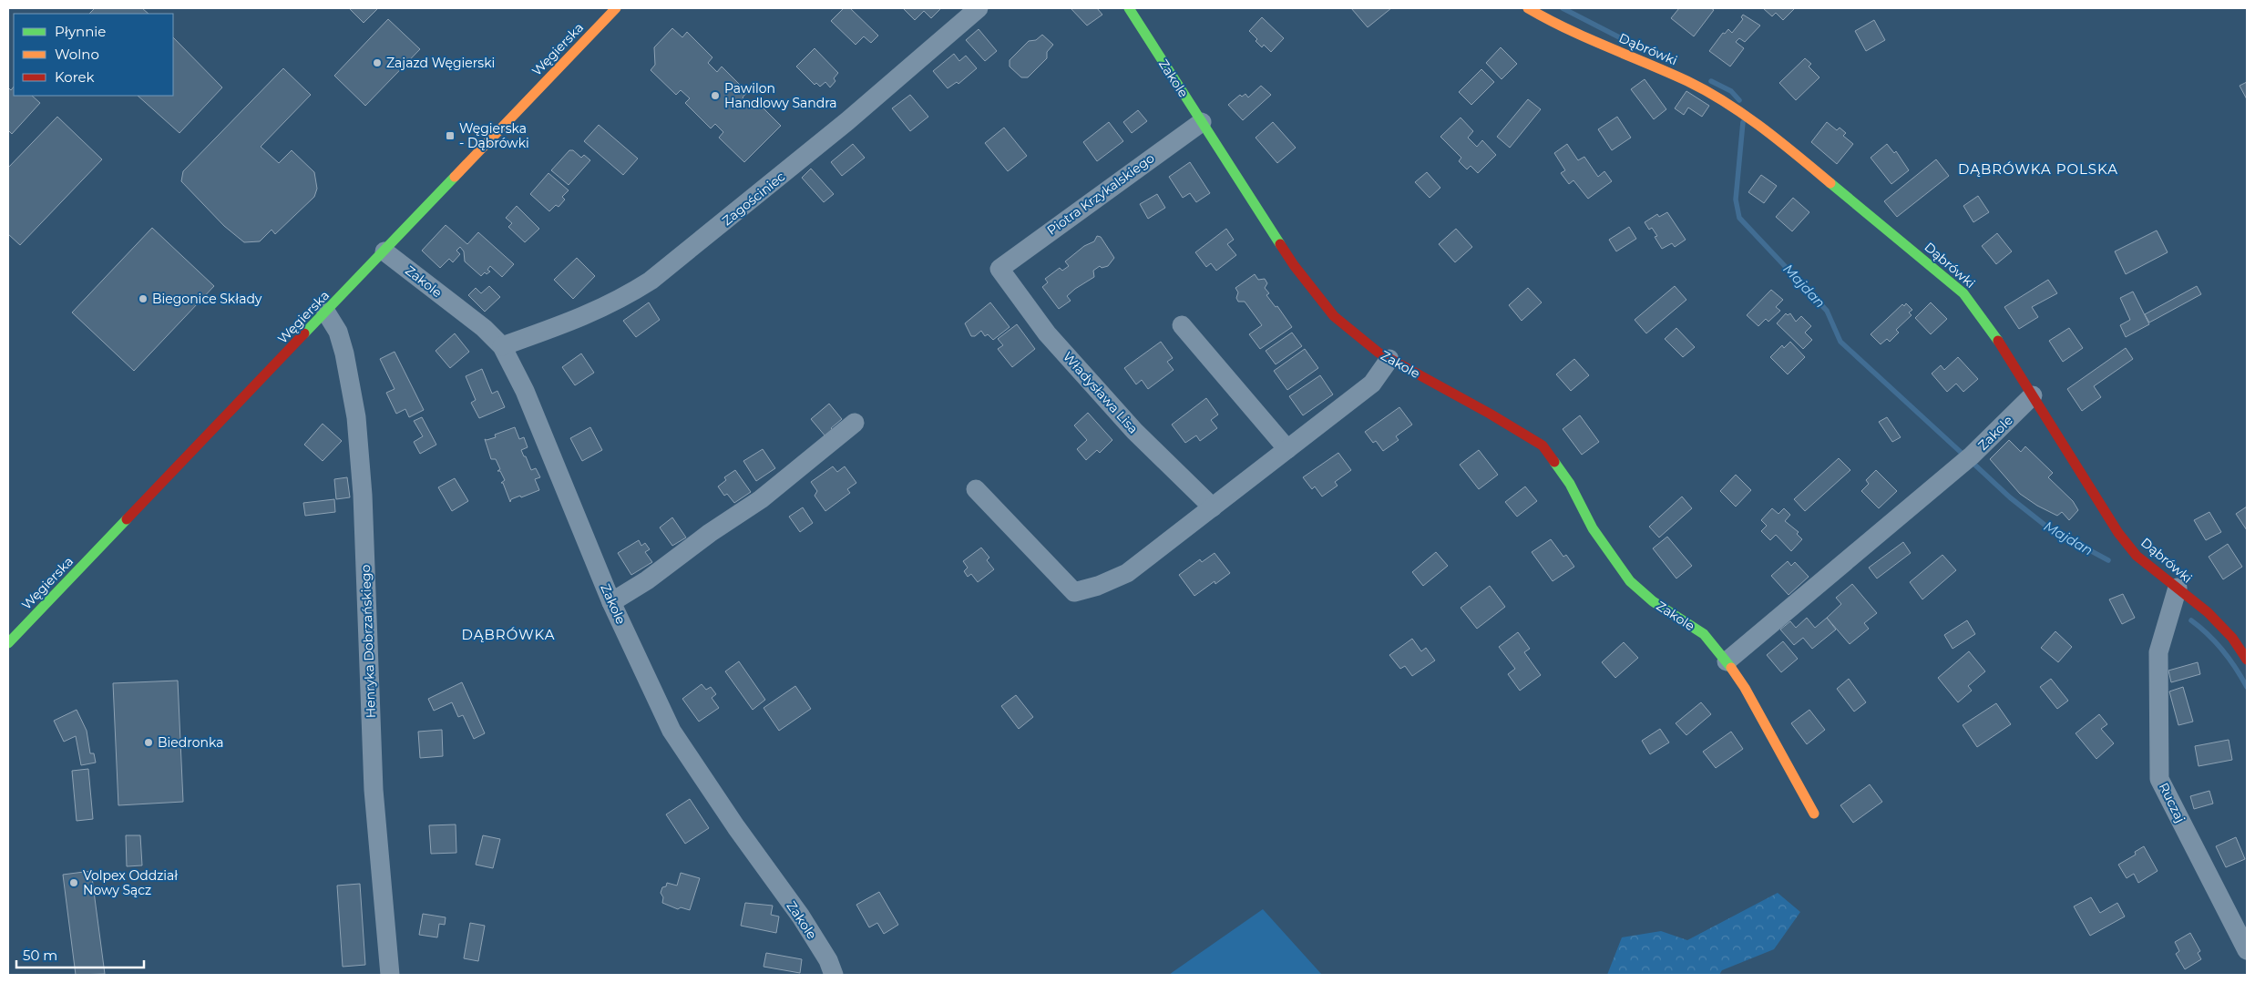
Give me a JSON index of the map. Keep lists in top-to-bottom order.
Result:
{
  "streets": {
    "street": [
      "Węgierska",
      "Dąbrówki",
      "Zakole",
      "Piotra Krzykalskiego",
      "Zagościniec",
      "Władysława Lisa",
      "Henryka Dobrzańskiego",
      "Ruczaj"
    ]
  },
  "crossings": [
    ["Węgierska", "Zakole"],
    ["Węgierska", "Henryka Dobrzańskiego"],
    ["Dąbrówki", "Zakole"],
    ["Dąbrówki", "Ruczaj"],
    ["Zakole", "Piotra Krzykalskiego"],
    ["Zakole", "Zagościniec"],
    ["Piotra Krzykalskiego", "Władysława Lisa"]
  ],
  "districts": ["DĄBRÓWKA POLSKA", "DĄBRÓWKA"],
  "water": ["Majdan"],
  "places": {
    "other": [
      "Zajazd Węgierski",
      "Pawilon Handlowy Sandra",
      "Biegonice Składy",
      "Biedronka",
      "Volpex Oddział Nowy Sącz"
    ],
    "transit": ["Węgierska - Dąbrówki"]
  },
  "legend": ["Płynnie", "Wolno", "Korek"],
  "scale_bar": "50 m"
}
